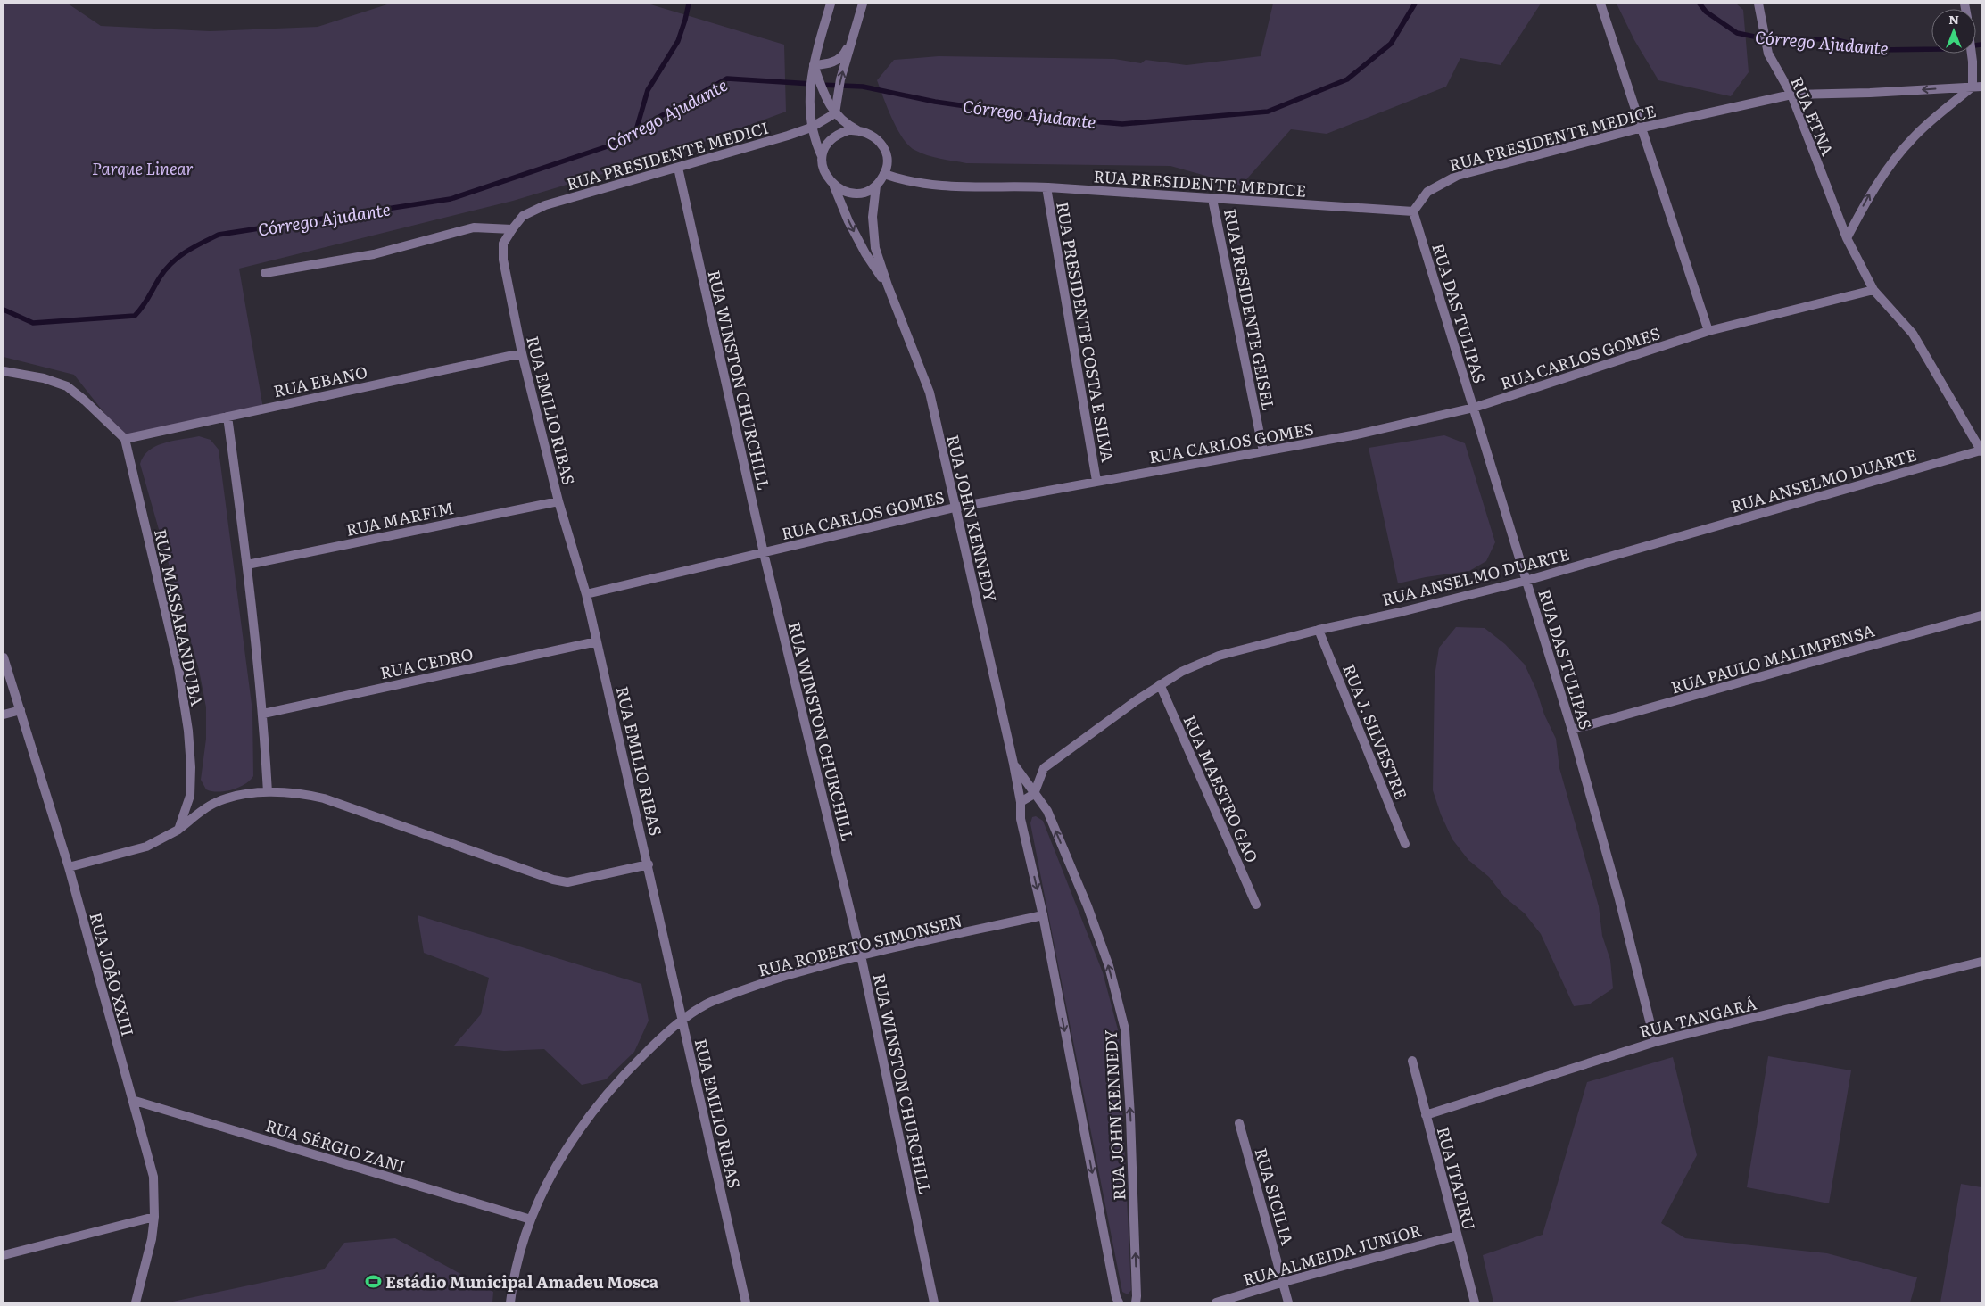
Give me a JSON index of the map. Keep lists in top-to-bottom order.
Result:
{
  "streets": {
    "street": [
      "RUA ETNA",
      "RUA PRESIDENTE MEDICE",
      "RUA PRESIDENTE MEDICI",
      "RUA PRESIDENTE GEISEL",
      "RUA DAS TULIPAS",
      "RUA PRESIDENTE COSTA E SILVA",
      "RUA CARLOS GOMES",
      "RUA WINSTON CHURCHILL",
      "RUA EBANO",
      "RUA EMILIO RIBAS",
      "RUA ANSELMO DUARTE",
      "RUA MARFIM",
      "RUA JOHN KENNEDY",
      "RUA MASSARANDUBA",
      "RUA PAULO MALIMPENSA",
      "RUA CEDRO",
      "RUA J. SILVESTRE",
      "RUA MAESTRO GAO",
      "RUA ROBERTO SIMONSEN",
      "RUA JOÃO XXIII",
      "RUA TANGARÁ",
      "RUA SÉRGIO ZANI",
      "RUA ITAPIRU",
      "RUA SICILIA",
      "RUA ALMEIDA JUNIOR"
    ]
  },
  "crossings": [
    ["RUA ETNA", "RUA PRESIDENTE MEDICE"],
    ["RUA ETNA", "RUA CARLOS GOMES"],
    ["RUA ETNA", "RUA ANSELMO DUARTE"],
    ["RUA PRESIDENTE MEDICE", "RUA PRESIDENTE GEISEL"],
    ["RUA PRESIDENTE MEDICE", "RUA DAS TULIPAS"],
    ["RUA PRESIDENTE MEDICE", "RUA PRESIDENTE COSTA E SILVA"],
    ["RUA PRESIDENTE MEDICE", "RUA JOHN KENNEDY"],
    ["RUA PRESIDENTE MEDICI", "RUA WINSTON CHURCHILL"],
    ["RUA PRESIDENTE MEDICI", "RUA EMILIO RIBAS"],
    ["RUA PRESIDENTE GEISEL", "RUA CARLOS GOMES"],
    ["RUA DAS TULIPAS", "RUA CARLOS GOMES"],
    ["RUA DAS TULIPAS", "RUA ANSELMO DUARTE"],
    ["RUA DAS TULIPAS", "RUA PAULO MALIMPENSA"],
    ["RUA DAS TULIPAS", "RUA TANGARÁ"],
    ["RUA PRESIDENTE COSTA E SILVA", "RUA CARLOS GOMES"],
    ["RUA CARLOS GOMES", "RUA WINSTON CHURCHILL"],
    ["RUA CARLOS GOMES", "RUA EMILIO RIBAS"],
    ["RUA CARLOS GOMES", "RUA JOHN KENNEDY"],
    ["RUA WINSTON CHURCHILL", "RUA ROBERTO SIMONSEN"],
    ["RUA EBANO", "RUA EMILIO RIBAS"],
    ["RUA EBANO", "RUA MASSARANDUBA"],
    ["RUA EMILIO RIBAS", "RUA MARFIM"],
    ["RUA EMILIO RIBAS", "RUA CEDRO"],
    ["RUA EMILIO RIBAS", "RUA ROBERTO SIMONSEN"],
    ["RUA ANSELMO DUARTE", "RUA JOHN KENNEDY"],
    ["RUA ANSELMO DUARTE", "RUA J. SILVESTRE"],
    ["RUA ANSELMO DUARTE", "RUA MAESTRO GAO"],
    ["RUA JOHN KENNEDY", "RUA ROBERTO SIMONSEN"],
    ["RUA ROBERTO SIMONSEN", "RUA SÉRGIO ZANI"],
    ["RUA JOÃO XXIII", "RUA SÉRGIO ZANI"],
    ["RUA TANGARÁ", "RUA ITAPIRU"],
    ["RUA ITAPIRU", "RUA ALMEIDA JUNIOR"],
    ["RUA SICILIA", "RUA ALMEIDA JUNIOR"]
  ],
  "water": ["Córrego Ajudante"],
  "parks": ["Parque Linear"],
  "places": {
    "sports": ["Estádio Municipal Amadeu Mosca"]
  },
  "north": "top"
}
